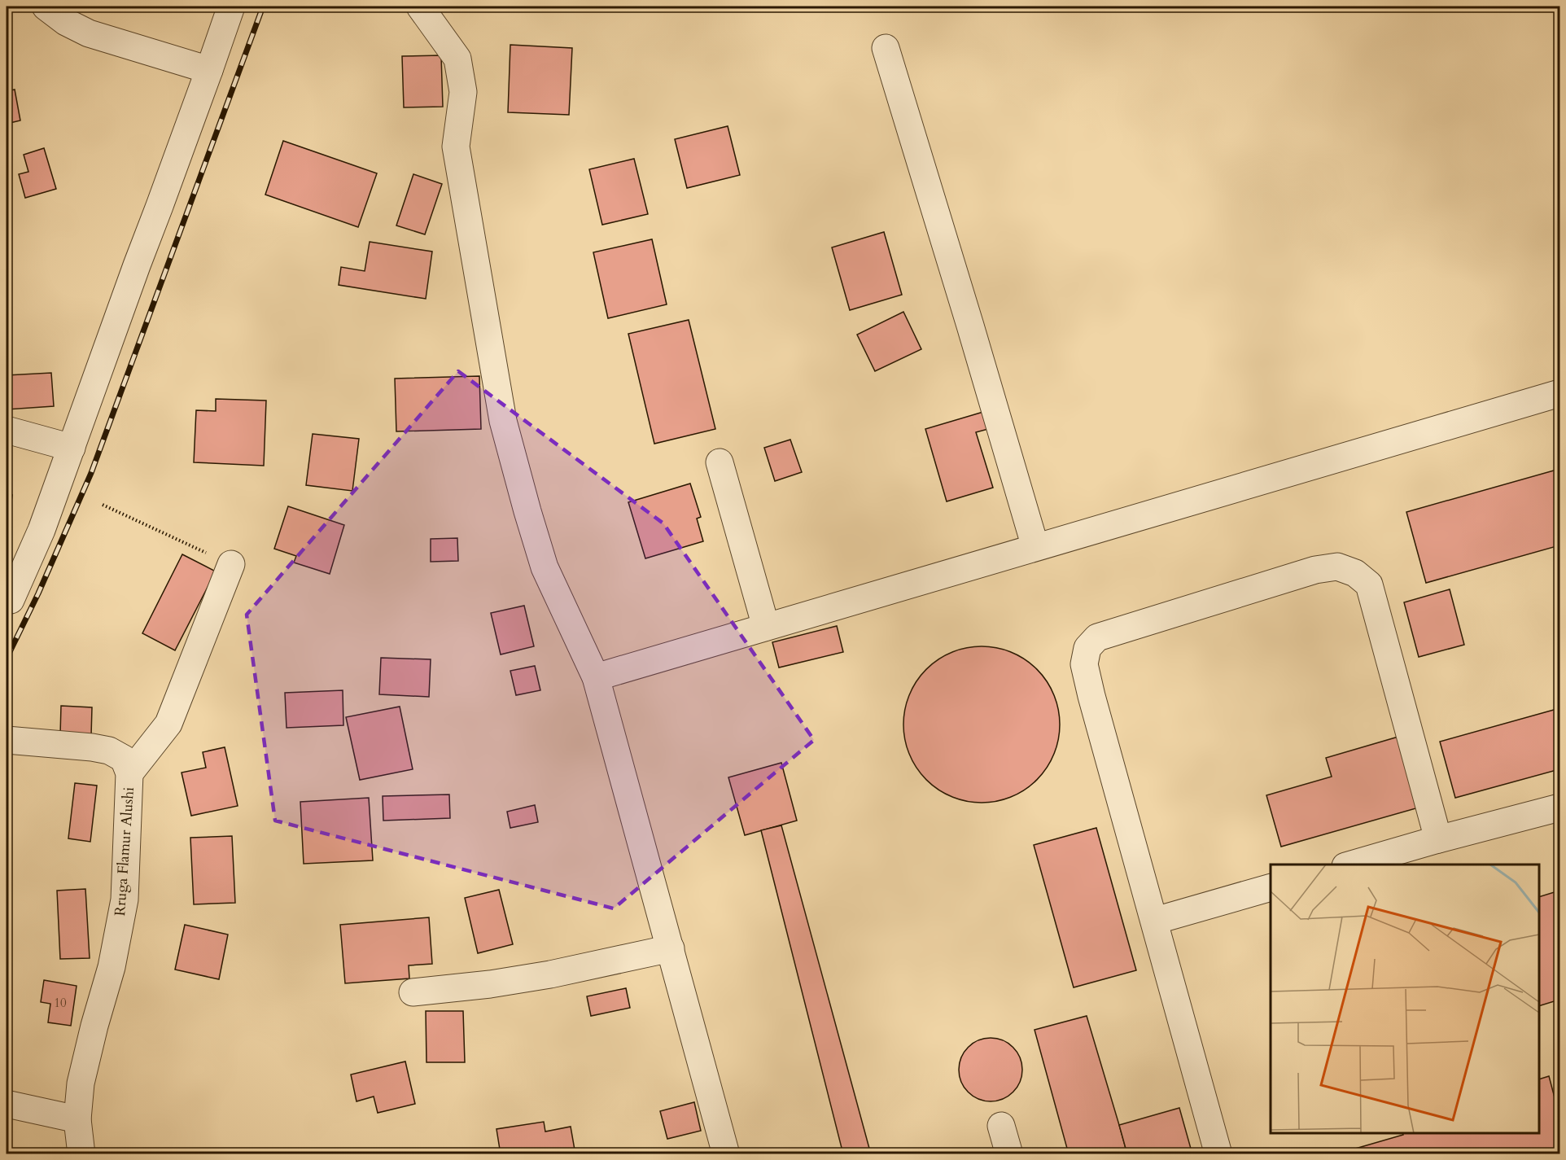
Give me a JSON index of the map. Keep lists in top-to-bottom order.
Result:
{
  "streets": {
    "street": ["Rruga Flamur Alushi"]
  },
  "house_numbers": ["10"]
}
